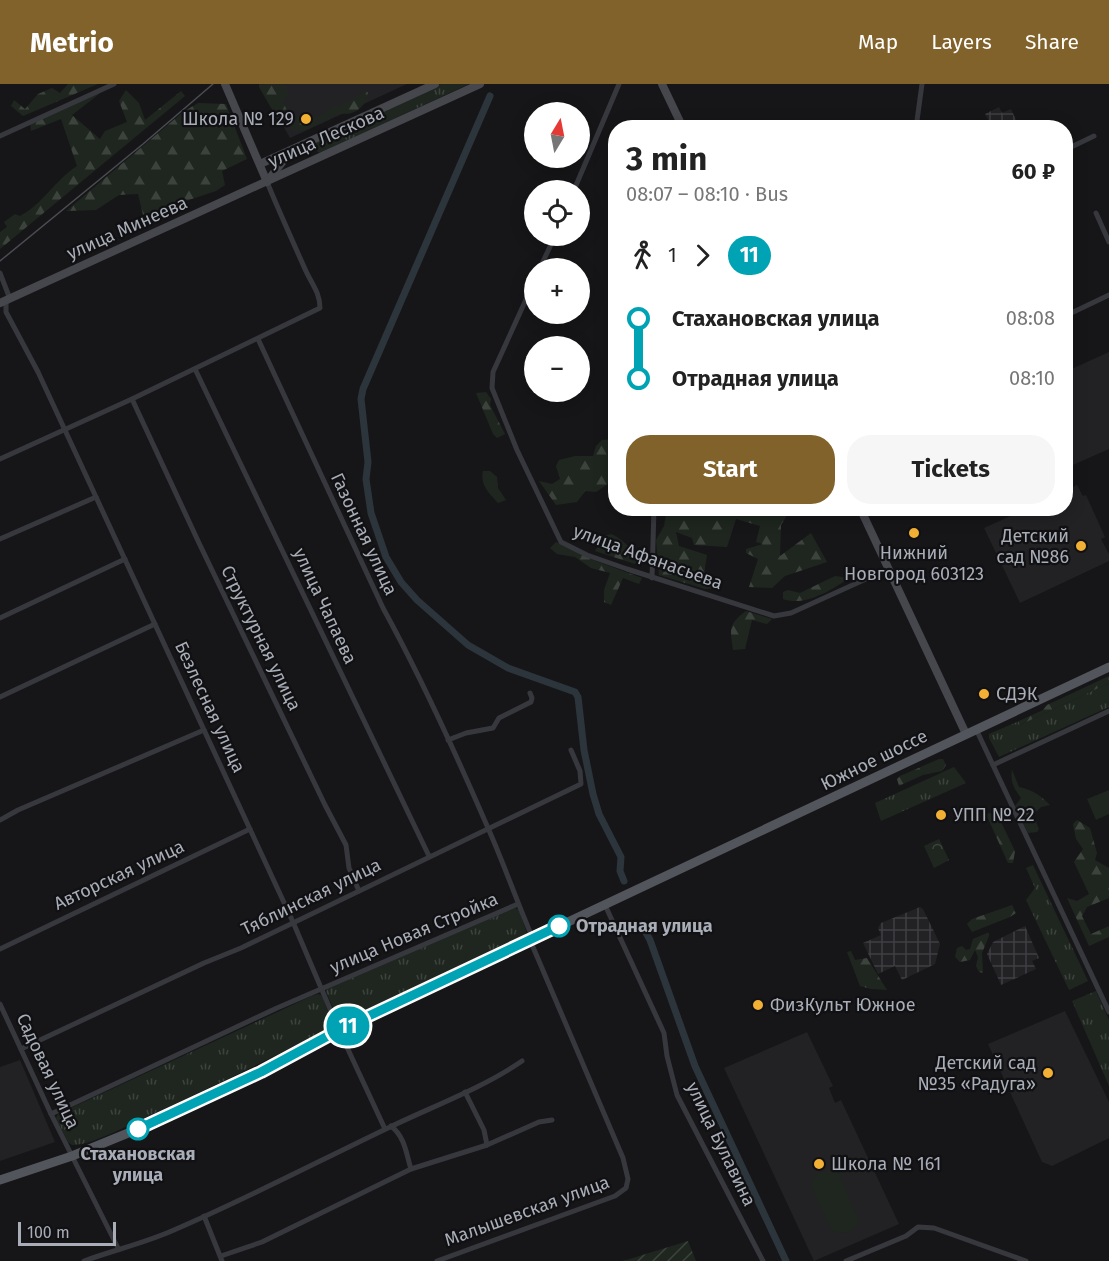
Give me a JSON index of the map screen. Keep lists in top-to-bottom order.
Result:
{
  "streets": {
    "main road": ["улица Лескова", "улица Минеева", "Южное шоссе"],
    "street": [
      "Газонная улица",
      "улица Афанасьева",
      "улица Чапаева",
      "Структурная улица",
      "Безлесная улица",
      "Авторская улица",
      "Тяблинская улица",
      "улица Новая Стройка",
      "Садовая улица",
      "улица Булавина",
      "Малышевская улица"
    ]
  },
  "crossings": [
    ["улица Лескова", "улица Минеева"],
    ["улица Минеева", "Безлесная улица"],
    ["Газонная улица", "Южное шоссе"],
    ["Газонная улица", "Тяблинская улица"],
    ["Газонная улица", "улица Новая Стройка"],
    ["Газонная улица", "Малышевская улица"],
    ["улица Чапаева", "Тяблинская улица"],
    ["Структурная улица", "Тяблинская улица"],
    ["Безлесная улица", "Южное шоссе"],
    ["Безлесная улица", "Авторская улица"],
    ["Безлесная улица", "Тяблинская улица"],
    ["Безлесная улица", "улица Новая Стройка"],
    ["Южное шоссе", "Садовая улица"],
    ["Южное шоссе", "улица Булавина"],
    ["Южное шоссе", "Малышевская улица"],
    ["Тяблинская улица", "Садовая улица"],
    ["улица Новая Стройка", "Садовая улица"]
  ],
  "places": [
    "Школа № 129",
    "Нижний Новгород 603123",
    "Детский сад №86",
    "СДЭК",
    "УПП № 22",
    "Отрадная улица",
    "ФизКульт Южное",
    "Детский сад №35 «Радуга»",
    "Стахановская улица",
    "Школа № 161"
  ],
  "lines": ["bus line 11"],
  "scale_bar": "100 m",
  "north": "top",
  "page": {
    "header": "Metrio",
    "nav": ["Map", "Layers", "Share"],
    "on_map": "11",
    "map_buttons": ["+", "−"],
    "heading": ["3 min", "08:07 – 08:10 · Bus", "60 ₽"],
    "legs": ["1", "11"],
    "list": [
      {
        "name": "Стахановская улица",
        "value": "08:08"
      },
      {
        "name": "Отрадная улица",
        "value": "08:10"
      }
    ],
    "buttons": ["Start", "Tickets"],
    "scale": "100 m"
  }
}
